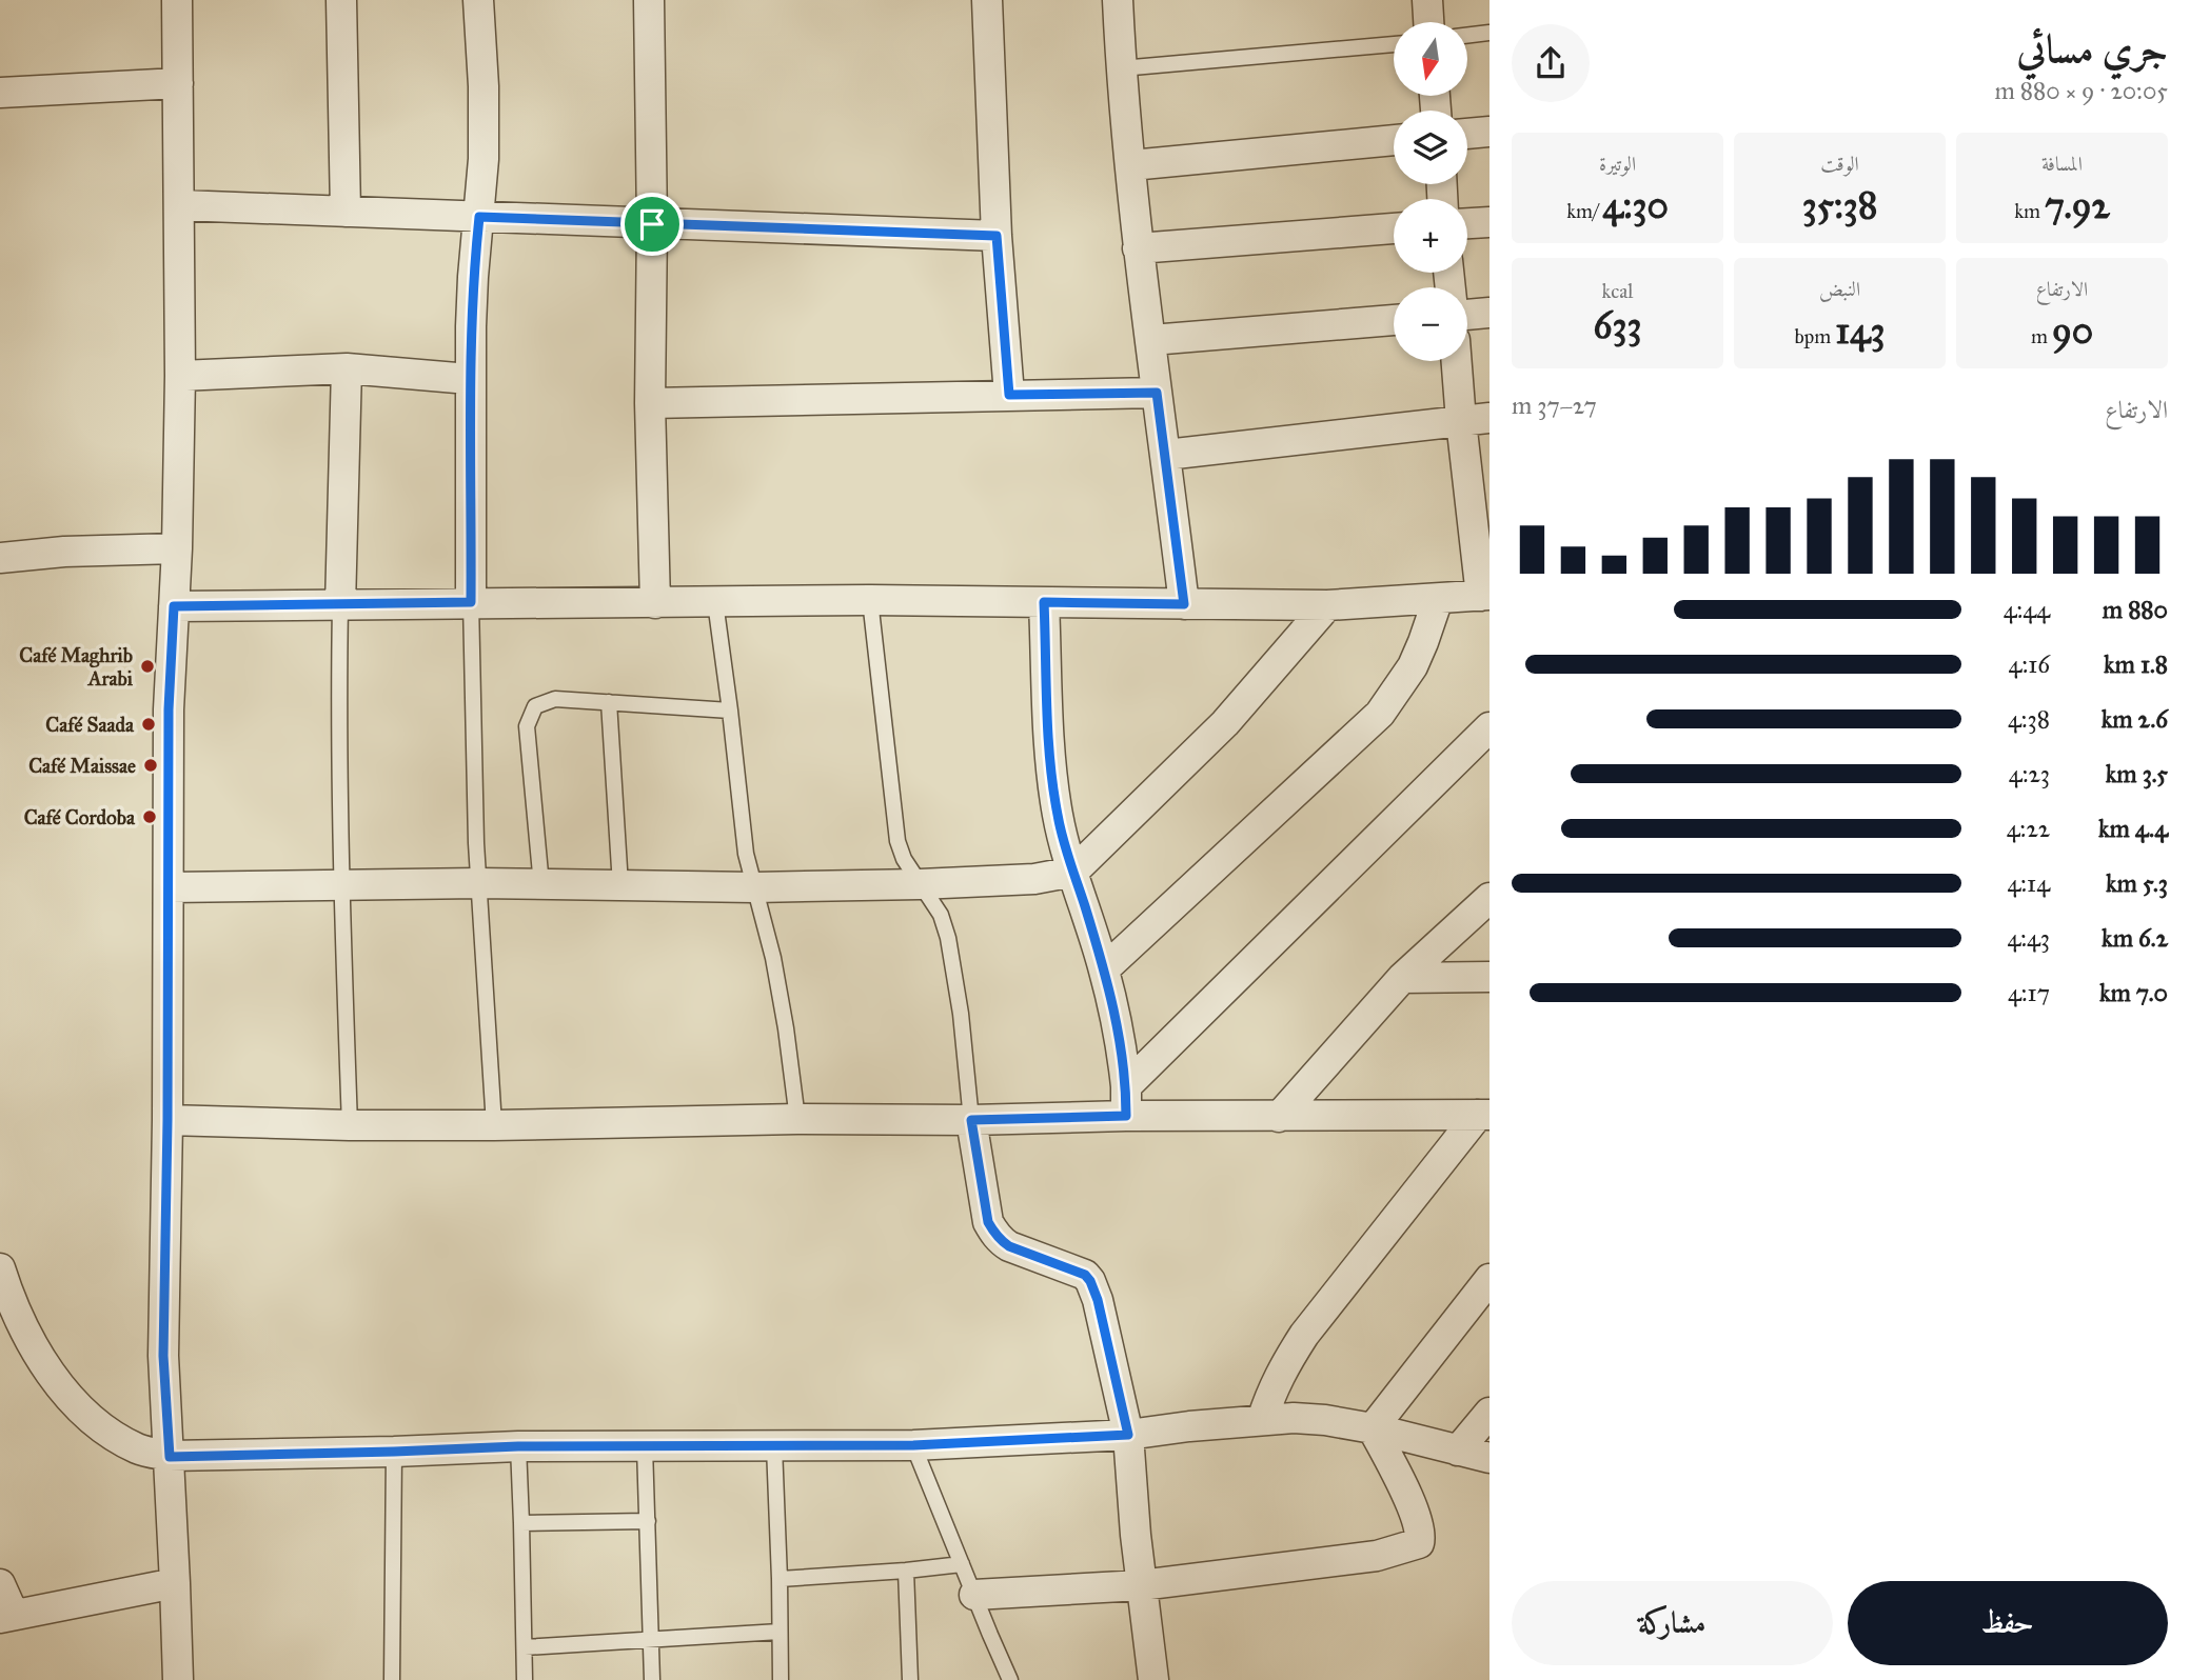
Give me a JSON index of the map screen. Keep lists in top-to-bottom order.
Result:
{
  "places": [
    "Café Maghrib Arabi",
    "Café Saada",
    "Café Maissae",
    "Café Cordoba"
  ],
  "north": "bottom",
  "page": {
    "heading": ["جري مسائي", "20:05 · 9 × 880 m"],
    "map_buttons": ["+", "−"],
    "stats": [
      ["المسافة", "7.92 km"],
      ["الوقت", "35:38"],
      ["الوتيرة", "4:30 /km"],
      ["الارتفاع", "90 m"],
      ["النبض", "143 bpm"],
      ["kcal", "633"]
    ],
    "chart": ["الارتفاع", "27–37 m"],
    "list": [
      {
        "name": "880 m",
        "note": "4:44"
      },
      {
        "name": "1.8 km",
        "note": "4:16"
      },
      {
        "name": "2.6 km",
        "note": "4:38"
      },
      {
        "name": "3.5 km",
        "note": "4:23"
      },
      {
        "name": "4.4 km",
        "note": "4:22"
      },
      {
        "name": "5.3 km",
        "note": "4:14"
      },
      {
        "name": "6.2 km",
        "note": "4:43"
      },
      {
        "name": "7.0 km",
        "note": "4:17"
      }
    ],
    "buttons": ["حفظ", "مشاركة"]
  }
}
